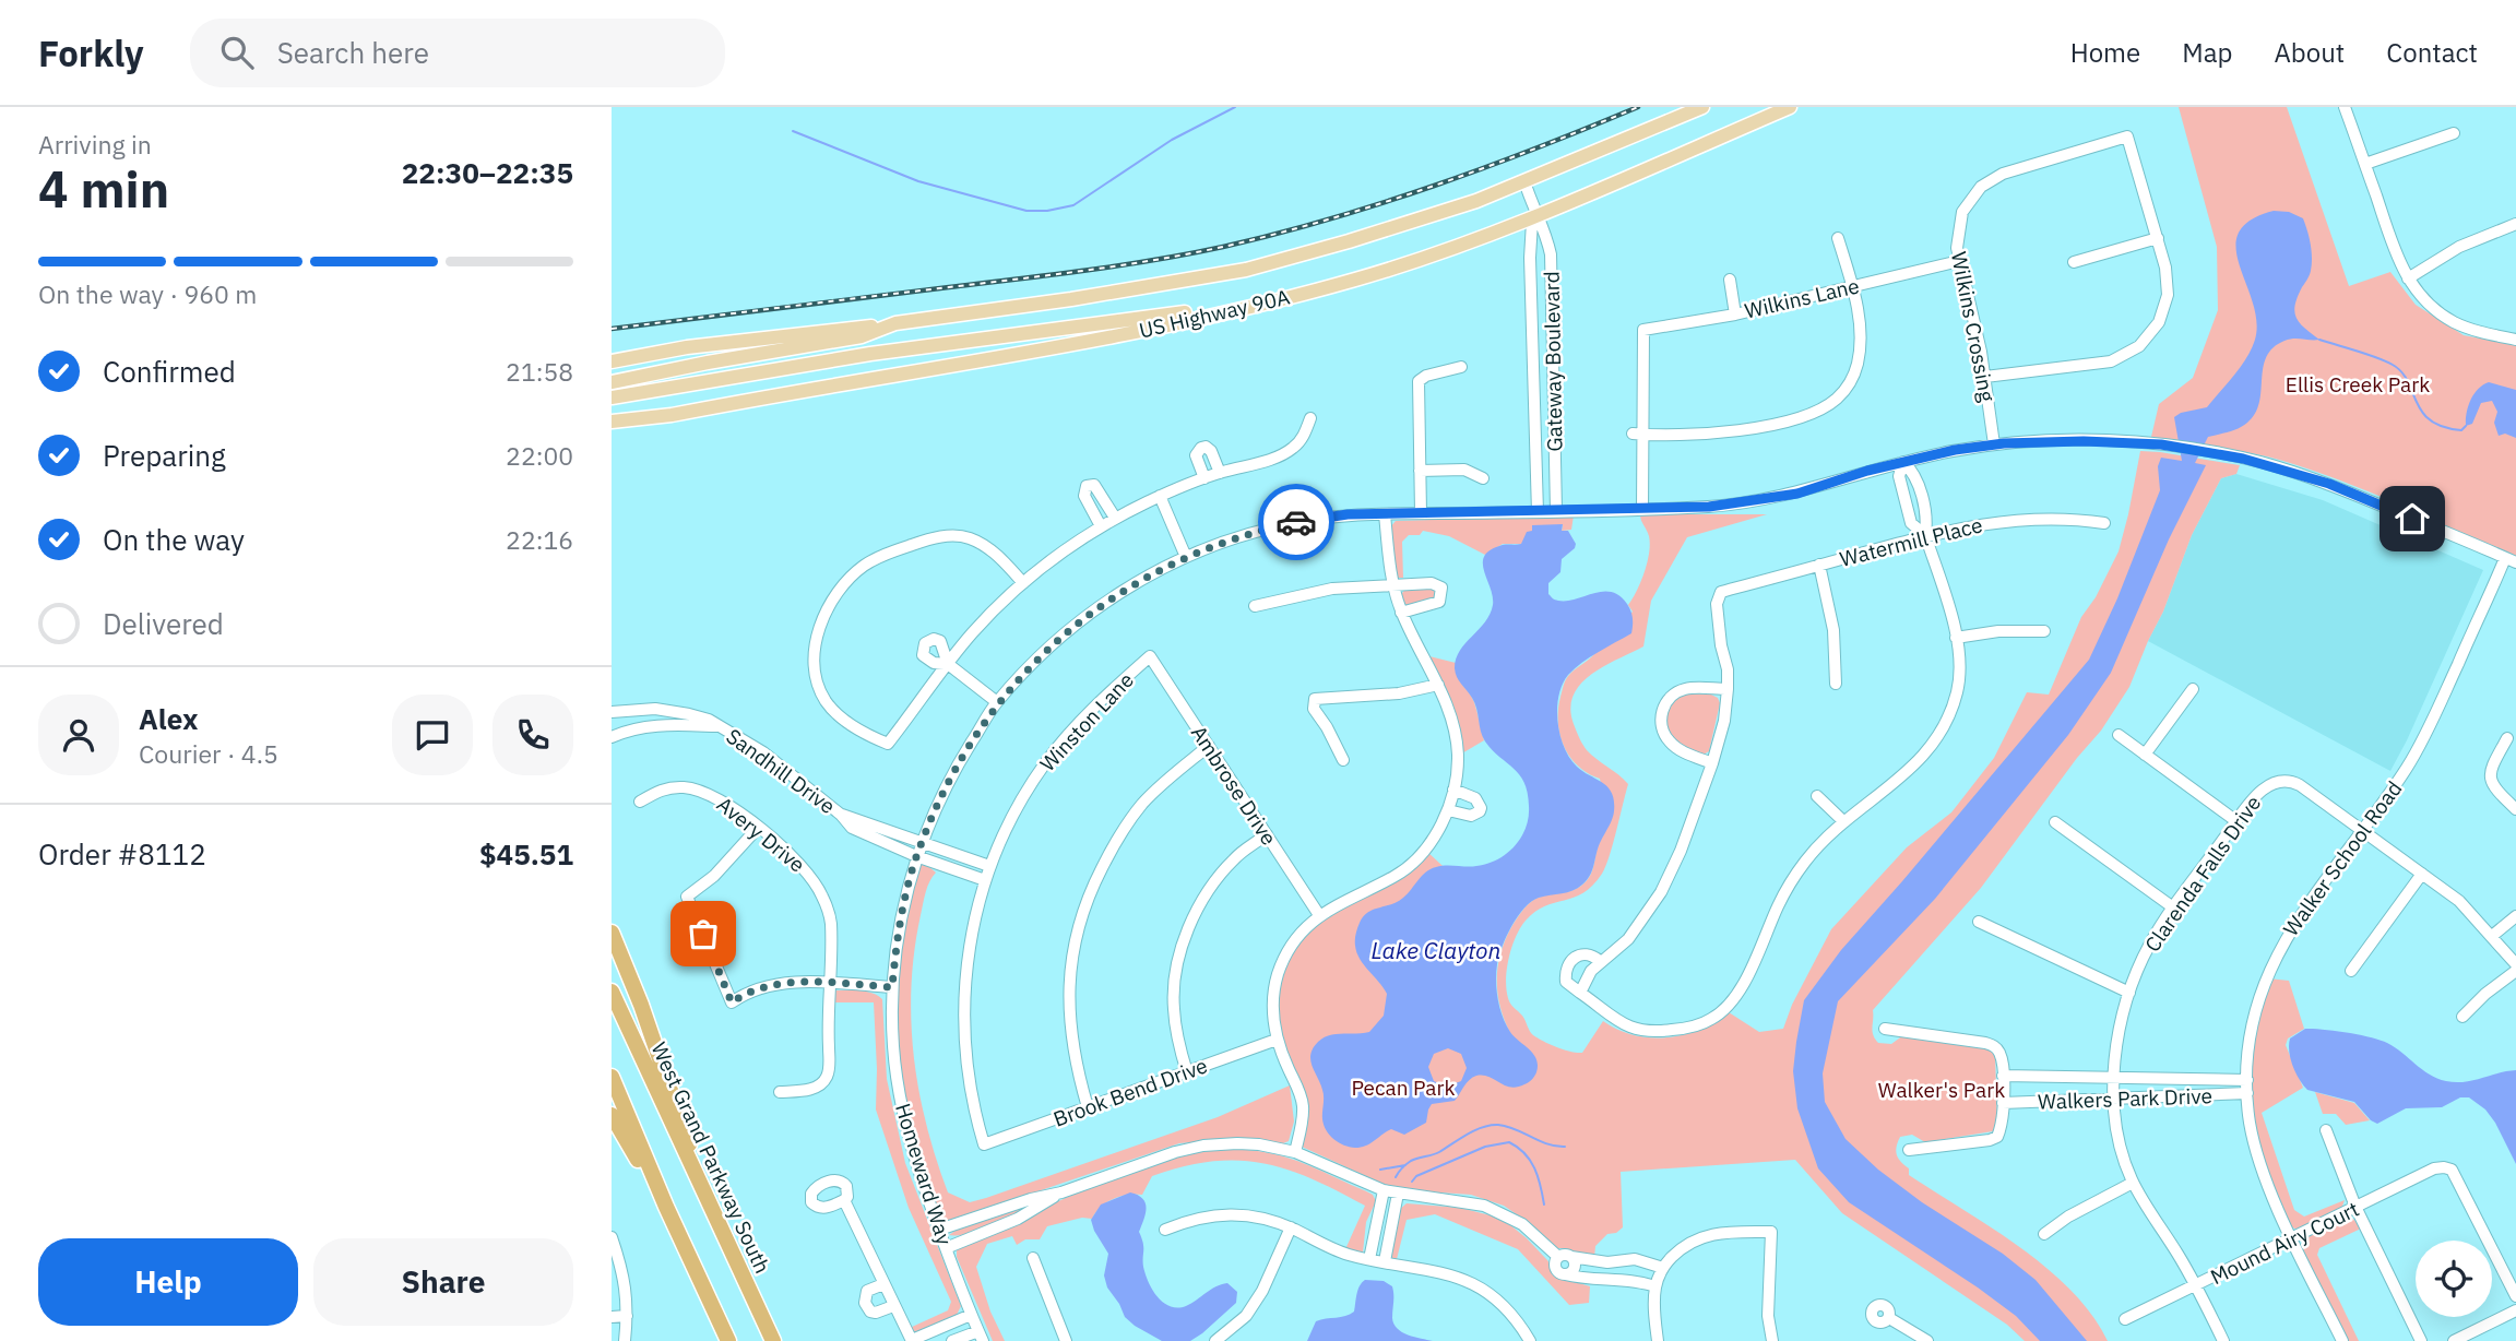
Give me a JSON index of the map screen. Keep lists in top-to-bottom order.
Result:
{
  "streets": {
    "highway": ["West Grand Parkway South"],
    "main road": ["US Highway 90A"],
    "street": [
      "Wilkins Lane",
      "Wilkins Crossing",
      "Gateway Boulevard",
      "Watermill Place",
      "Winston Lane",
      "Sandhill Drive",
      "Ambrose Drive",
      "Avery Drive",
      "Walker School Road",
      "Clarenda Falls Drive",
      "Brook Bend Drive",
      "Walkers Park Drive",
      "Homeward Way",
      "Mound Airy Court"
    ]
  },
  "crossings": [
    ["Wilkins Lane", "Wilkins Crossing"],
    ["US Highway 90A", "Gateway Boulevard"],
    ["Wilkins Crossing", "Homeward Way"],
    ["Gateway Boulevard", "Homeward Way"],
    ["Winston Lane", "Sandhill Drive"],
    ["Winston Lane", "Ambrose Drive"],
    ["Winston Lane", "Brook Bend Drive"],
    ["Sandhill Drive", "Homeward Way"],
    ["Walker School Road", "Clarenda Falls Drive"],
    ["Walker School Road", "Walkers Park Drive"],
    ["Walker School Road", "Homeward Way"],
    ["Walker School Road", "Mound Airy Court"],
    ["Clarenda Falls Drive", "Walkers Park Drive"],
    ["Clarenda Falls Drive", "Mound Airy Court"]
  ],
  "water": ["Lake Clayton"],
  "parks": ["Ellis Creek Park", "Pecan Park", "Walker's Park"],
  "page": {
    "header": "Forkly",
    "search": "Search here",
    "nav": [
      "Home",
      "Map",
      "About",
      "Contact"
    ],
    "heading": ["4 min", "Arriving in", "22:30–22:35"],
    "panel": [
      "Alex",
      "Courier · 4.5",
      "Order #8112",
      "$45.51"
    ],
    "bar": "On the way · 960 m",
    "list": [
      ["Confirmed", "21:58"],
      ["Preparing", "22:00"],
      ["On the way", "22:16"],
      "Delivered"
    ],
    "buttons": ["Help", "Share"]
  }
}
